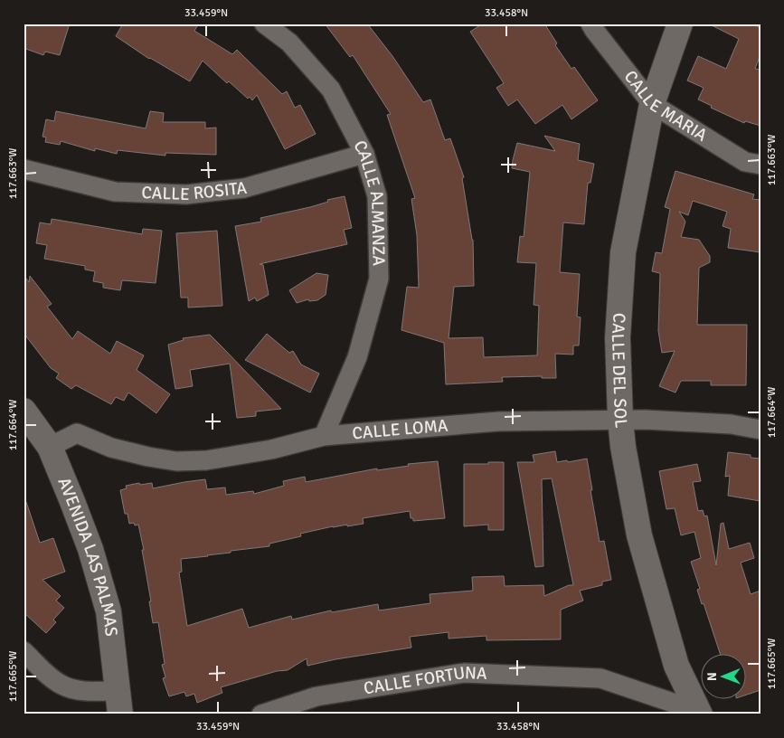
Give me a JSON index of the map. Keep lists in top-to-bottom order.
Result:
{
  "streets": {
    "street": [
      "CALLE MARIA",
      "CALLE ROSITA",
      "CALLE ALMANZA",
      "CALLE DEL SOL",
      "CALLE LOMA",
      "AVENIDA LAS PALMAS",
      "CALLE FORTUNA"
    ]
  },
  "crossings": [
    ["CALLE MARIA", "CALLE DEL SOL"],
    ["CALLE ROSITA", "CALLE ALMANZA"],
    ["CALLE ALMANZA", "CALLE LOMA"],
    ["CALLE DEL SOL", "CALLE LOMA"],
    ["CALLE LOMA", "AVENIDA LAS PALMAS"]
  ],
  "north": "left",
  "coordinates": [
    "33.459°N",
    "33.458°N",
    "117.663°W",
    "117.664°W",
    "117.665°W"
  ]
}
